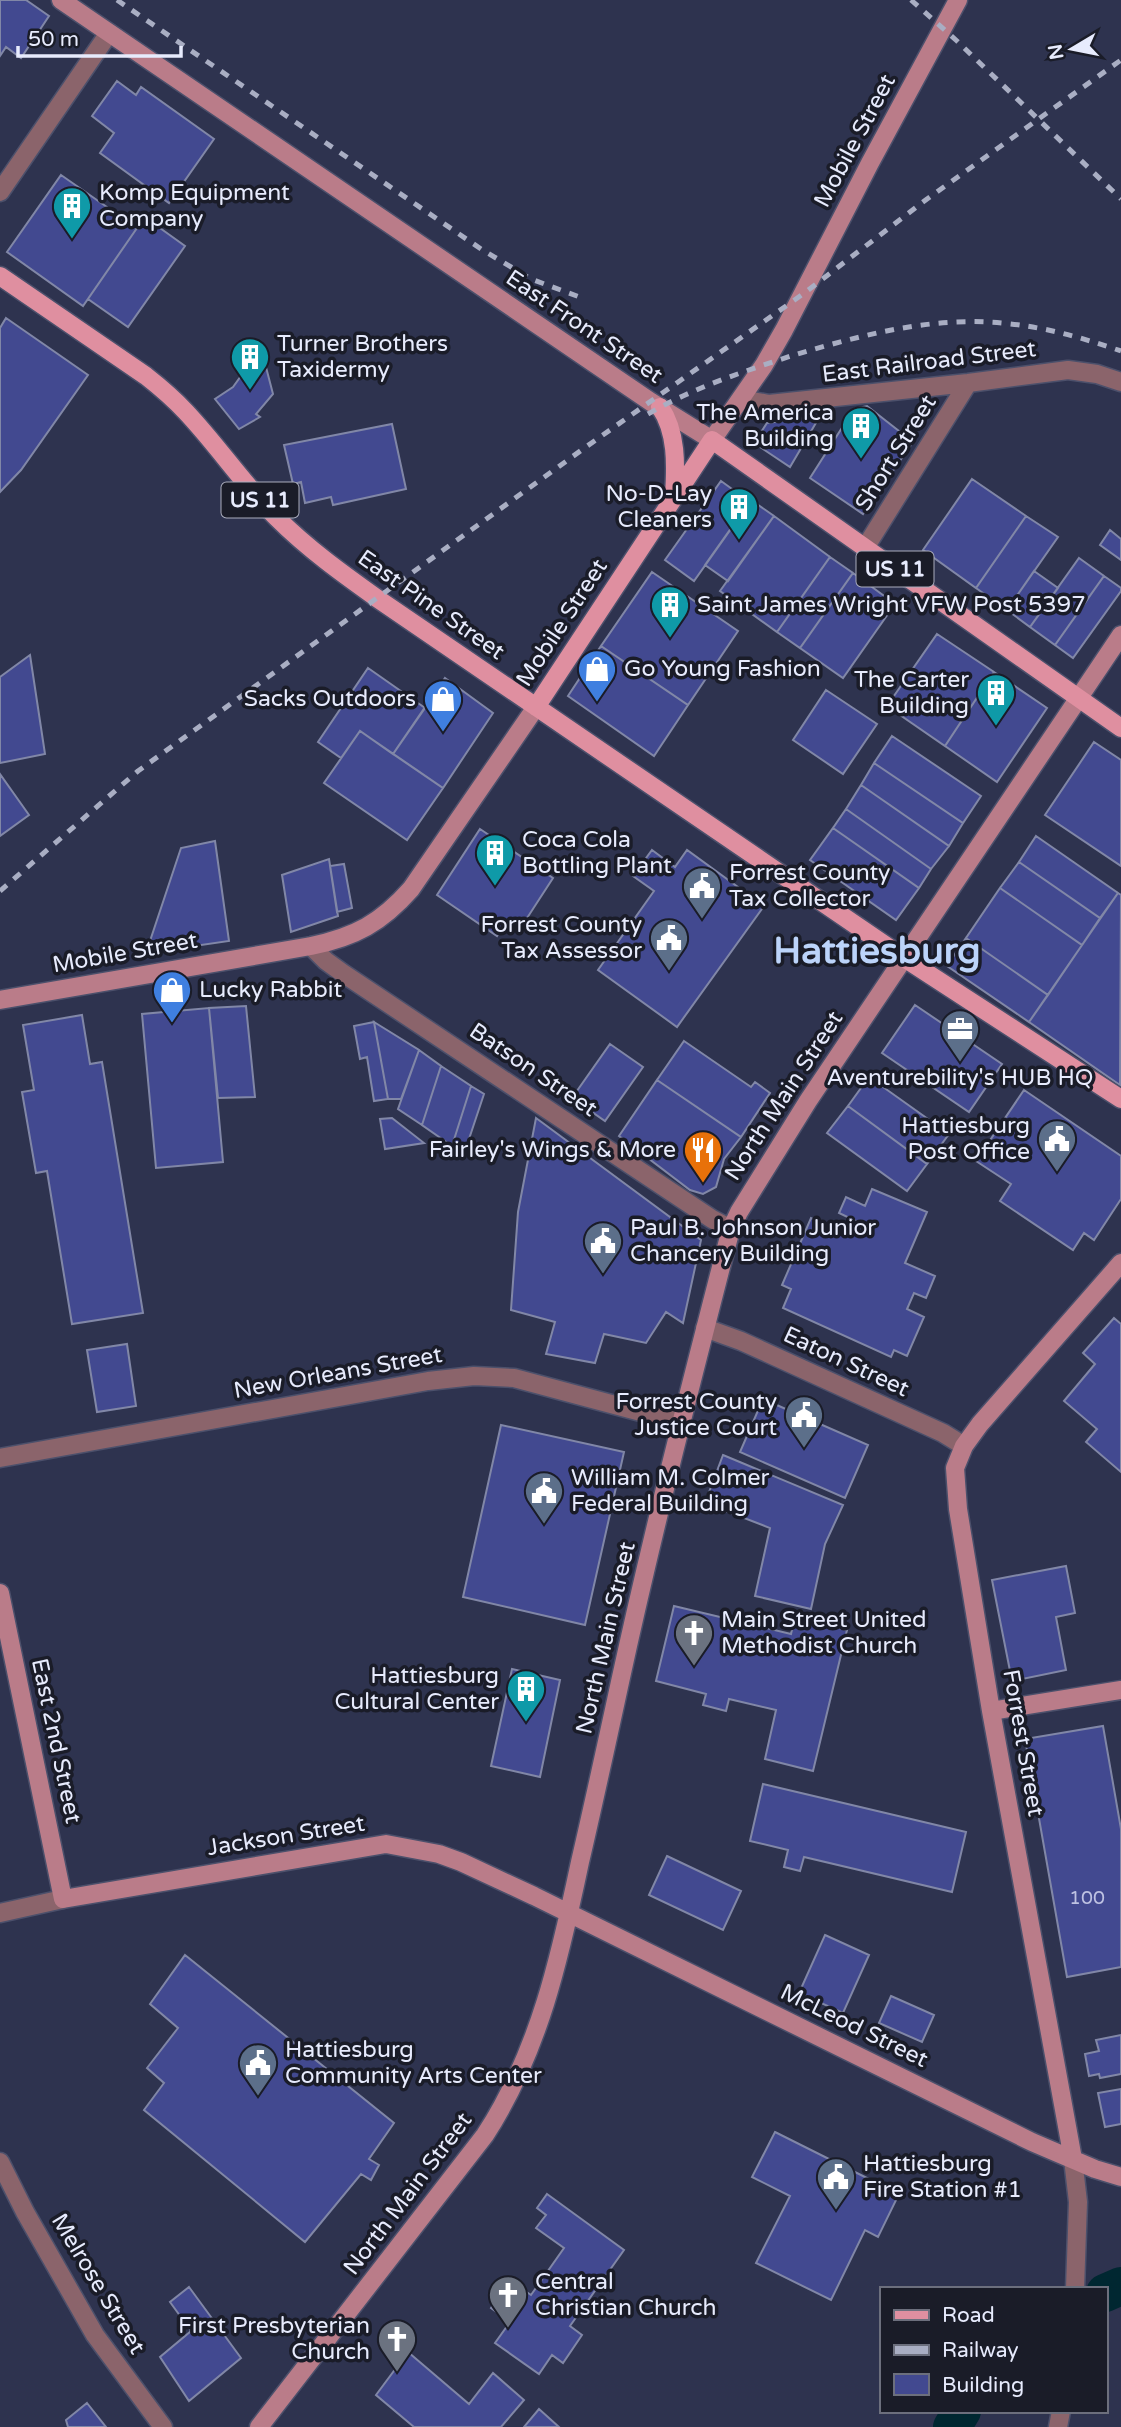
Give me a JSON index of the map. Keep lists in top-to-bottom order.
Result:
{
  "streets": {
    "main road": [
      "Mobile Street",
      "East Front Street",
      "US 11",
      "East Pine Street"
    ],
    "street": [
      "East Railroad Street",
      "Short Street",
      "Batson Street",
      "North Main Street",
      "Eaton Street",
      "New Orleans Street",
      "East 2nd Street",
      "Forrest Street",
      "Jackson Street",
      "McLeod Street",
      "Melrose Street"
    ]
  },
  "crossings": [
    ["Mobile Street", "East Front Street"],
    ["Mobile Street", "East Railroad Street"],
    ["Mobile Street", "East Pine Street"],
    ["Mobile Street", "Batson Street"],
    ["East Front Street", "Short Street"],
    ["East Front Street", "US 11"],
    ["East Front Street", "North Main Street"],
    ["East Railroad Street", "Short Street"],
    ["US 11", "East Pine Street"],
    ["US 11", "North Main Street"],
    ["East Pine Street", "North Main Street"],
    ["Batson Street", "North Main Street"],
    ["North Main Street", "Eaton Street"],
    ["North Main Street", "New Orleans Street"],
    ["North Main Street", "Jackson Street"],
    ["North Main Street", "McLeod Street"],
    ["Eaton Street", "Forrest Street"],
    ["East 2nd Street", "Jackson Street"],
    ["Forrest Street", "McLeod Street"],
    ["Jackson Street", "McLeod Street"]
  ],
  "districts": ["Hattiesburg"],
  "places": {
    "building": [
      "Komp Equipment Company",
      "Turner Brothers Taxidermy",
      "The America Building",
      "No-D-Lay Cleaners",
      "Saint James Wright VFW Post 5397",
      "The Carter Building",
      "Coca Cola Bottling Plant",
      "Hattiesburg Cultural Center"
    ],
    "shop": ["Go Young Fashion", "Sacks Outdoors", "Lucky Rabbit"],
    "public building": [
      "Forrest County Tax Collector",
      "Forrest County Tax Assessor",
      "Hattiesburg Post Office",
      "Paul B. Johnson Junior Chancery Building",
      "Forrest County Justice Court",
      "William M. Colmer Federal Building",
      "Hattiesburg Community Arts Center",
      "Hattiesburg Fire Station #1"
    ],
    "office": ["Aventurebility's HUB HQ"],
    "restaurant": ["Fairley's Wings & More"],
    "church": ["Main Street United Methodist Church", "Central Christian Church", "First Presbyterian Church"]
  },
  "house_numbers": ["100"],
  "legend": ["Road", "Railway", "Building"],
  "scale_bar": "50 m",
  "north": "left"
}
